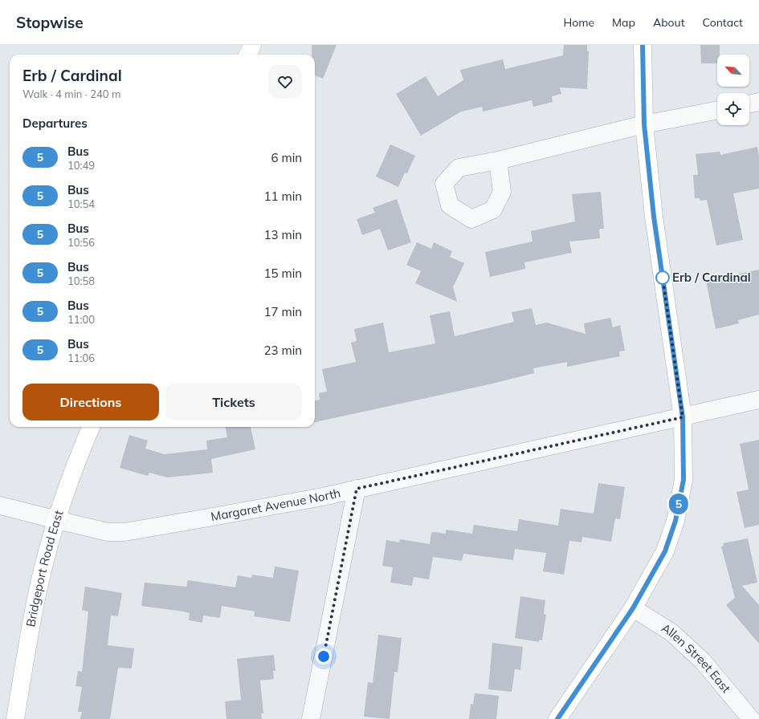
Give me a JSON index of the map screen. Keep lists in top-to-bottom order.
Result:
{
  "streets": {
    "main road": ["Bridgeport Road East"],
    "street": ["Margaret Avenue North", "Allen Street East"]
  },
  "crossings": [
    ["Margaret Avenue North", "Bridgeport Road East"]
  ],
  "places": ["Erb / Cardinal"],
  "lines": ["bus line 5"],
  "north": "top left",
  "page": {
    "header": "Stopwise",
    "nav": [
      "Home",
      "Map",
      "About",
      "Contact"
    ],
    "on_map": "5",
    "heading": [
      ["Erb / Cardinal", "Walk · 4 min · 240 m"],
      "Departures"
    ],
    "list": [
      {
        "mark": "5",
        "name": "Bus",
        "note": "10:49",
        "value": "6 min"
      },
      {
        "mark": "5",
        "name": "Bus",
        "note": "10:54",
        "value": "11 min"
      },
      {
        "mark": "5",
        "name": "Bus",
        "note": "10:56",
        "value": "13 min"
      },
      {
        "mark": "5",
        "name": "Bus",
        "note": "10:58",
        "value": "15 min"
      },
      {
        "mark": "5",
        "name": "Bus",
        "note": "11:00",
        "value": "17 min"
      },
      {
        "mark": "5",
        "name": "Bus",
        "note": "11:06",
        "value": "23 min"
      }
    ],
    "buttons": ["Directions", "Tickets"]
  }
}
